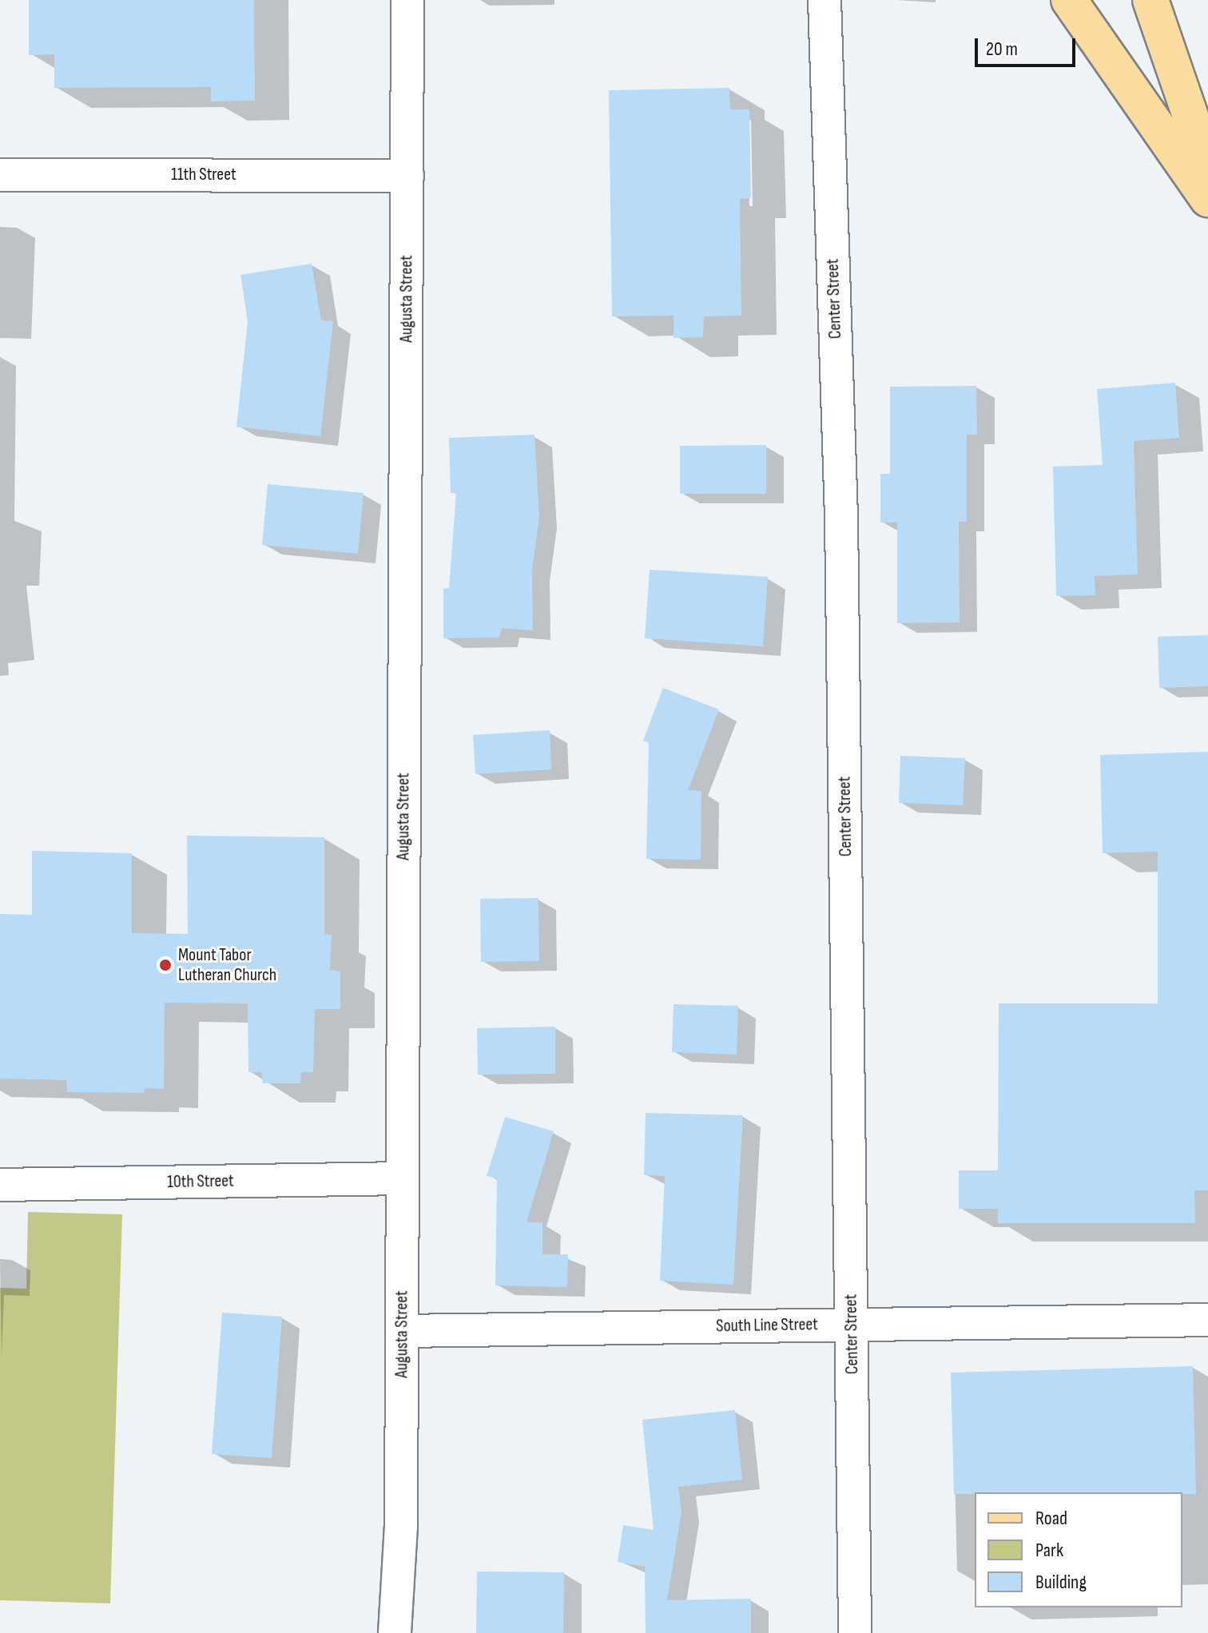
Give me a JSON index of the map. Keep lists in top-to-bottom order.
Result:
{
  "streets": {
    "street": [
      "11th Street",
      "Augusta Street",
      "Center Street",
      "10th Street",
      "South Line Street"
    ]
  },
  "crossings": [
    ["11th Street", "Augusta Street"],
    ["Augusta Street", "10th Street"],
    ["Augusta Street", "South Line Street"],
    ["Center Street", "South Line Street"]
  ],
  "places": ["Mount Tabor Lutheran Church"],
  "legend": ["Road", "Park", "Building"],
  "scale_bar": "20 m"
}
